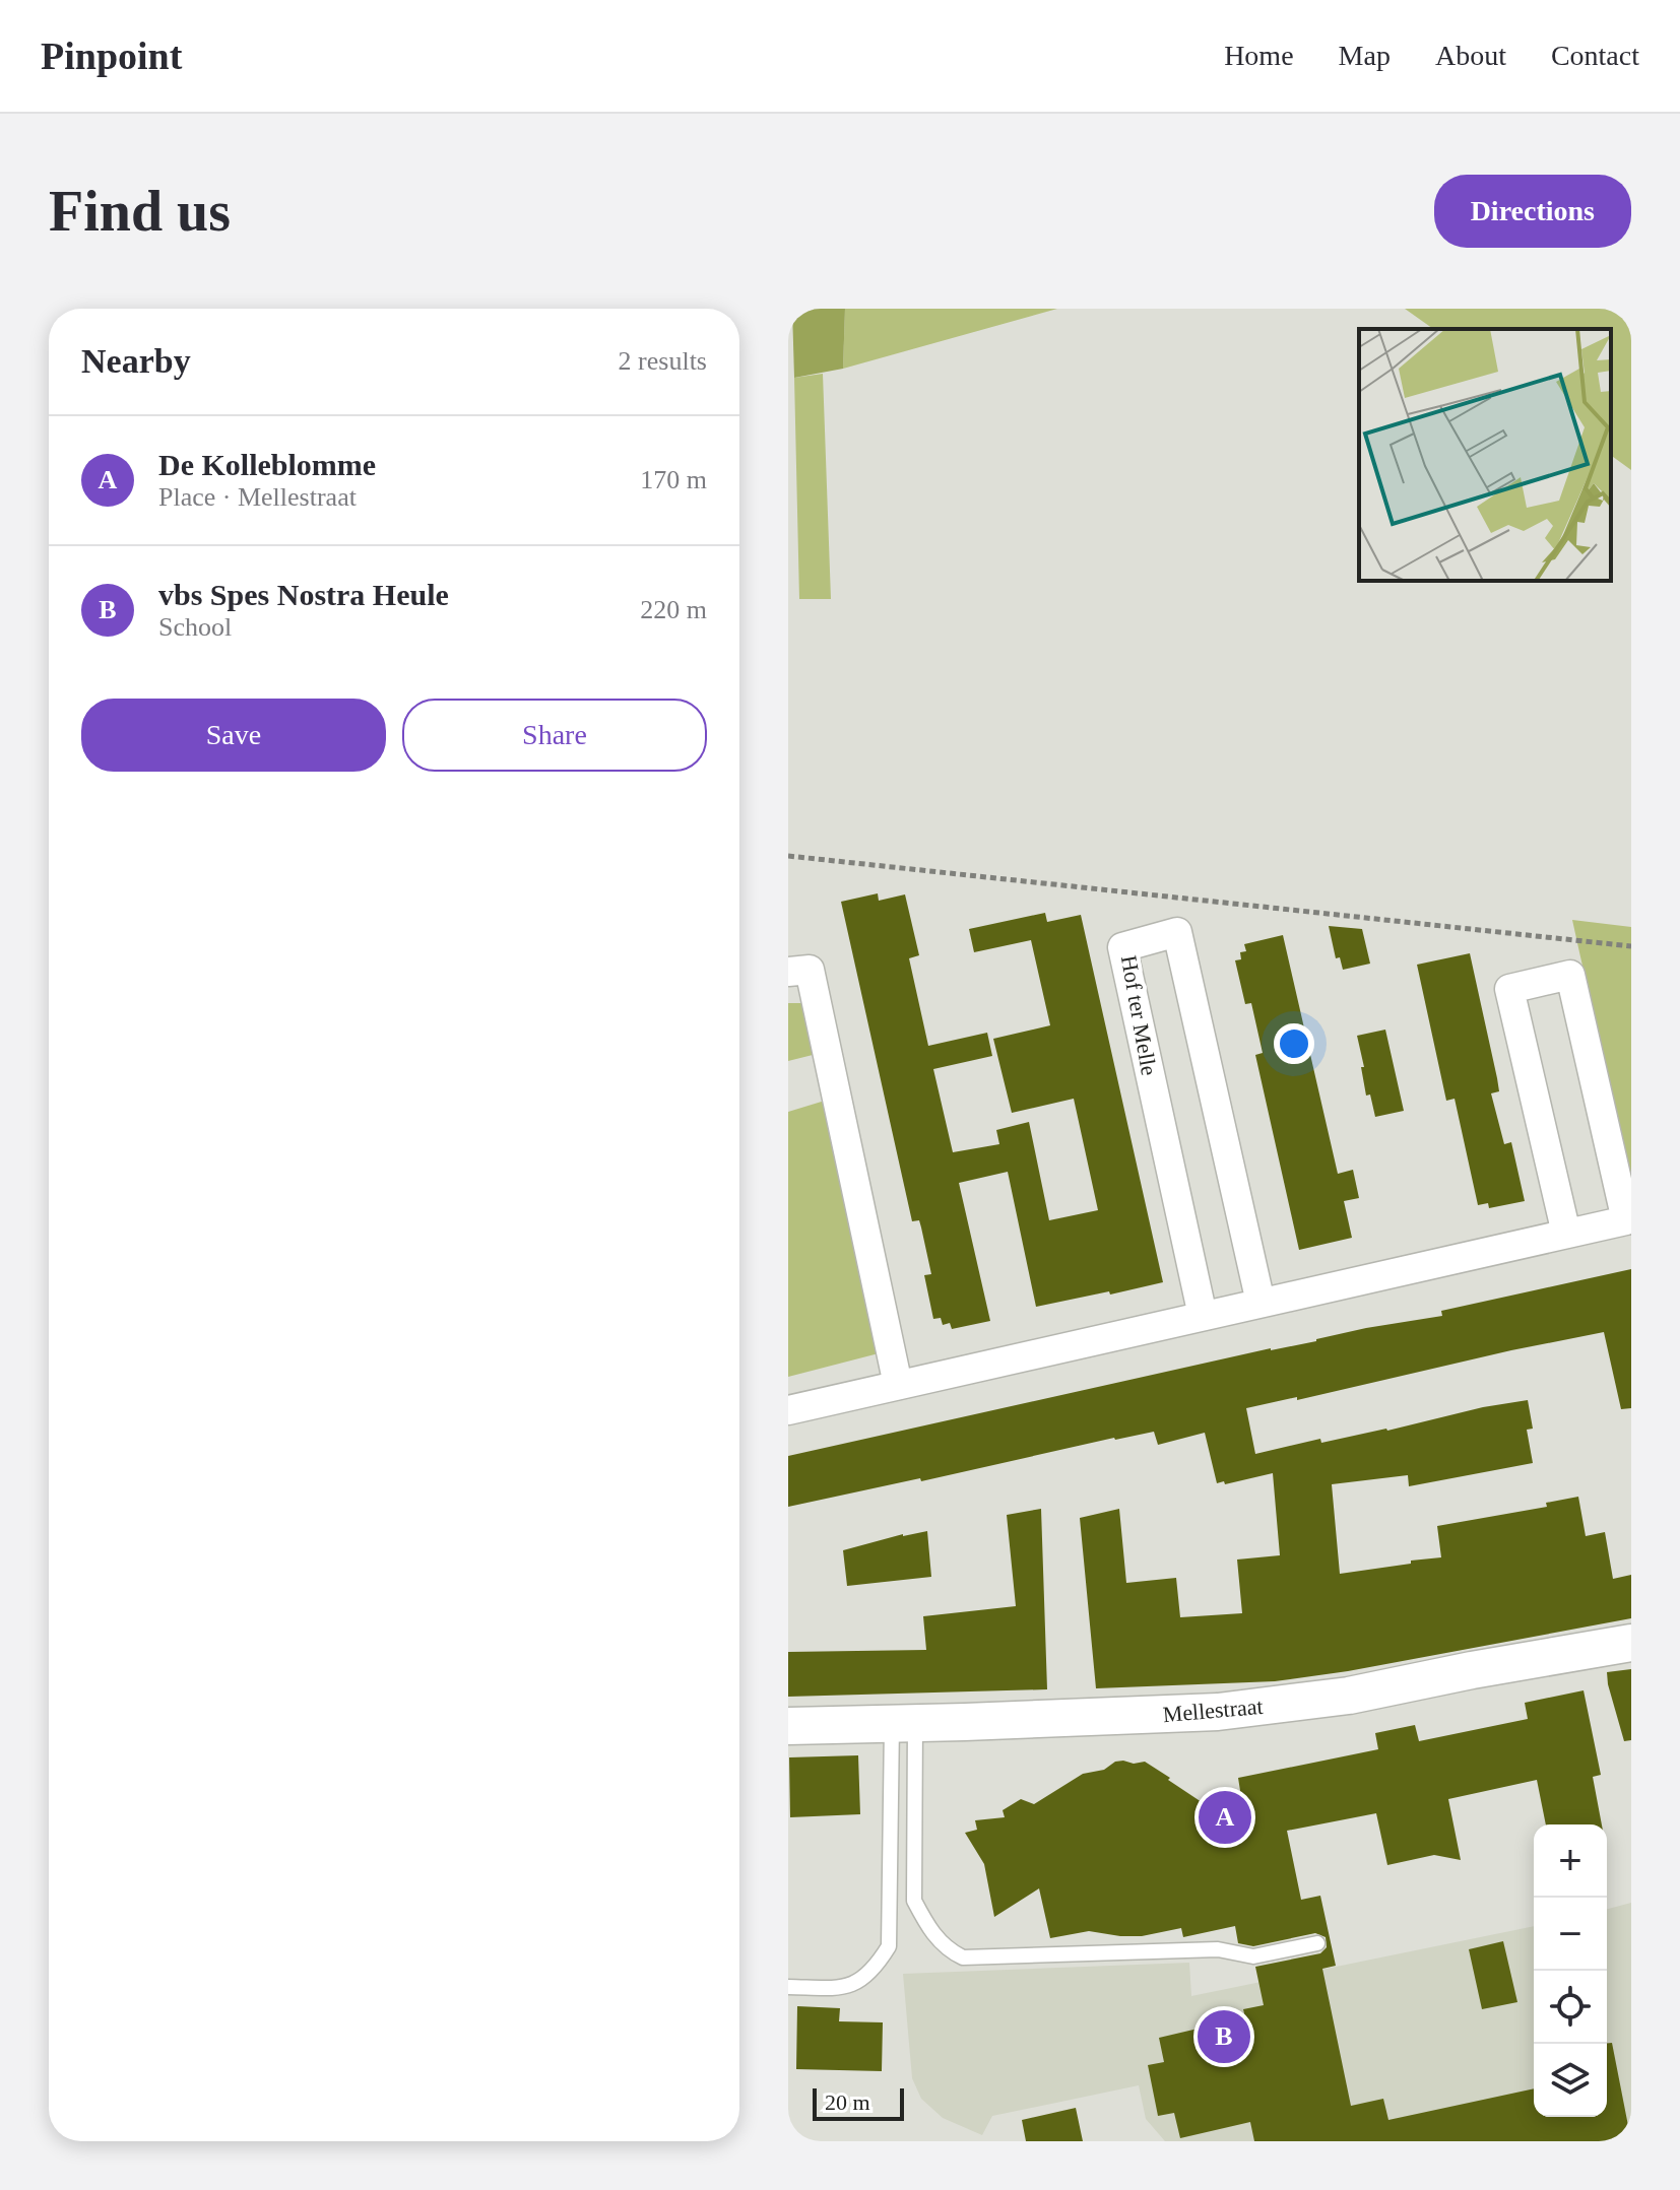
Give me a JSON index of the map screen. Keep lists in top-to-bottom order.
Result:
{
  "streets": {
    "street": ["Hof ter Melle", "Mellestraat"]
  },
  "scale_bar": "20 m",
  "page": {
    "header": "Pinpoint",
    "nav": [
      "Home",
      "Map",
      "About",
      "Contact"
    ],
    "buttons": [
      "Directions",
      ["Save", "Share"]
    ],
    "title": "Find us",
    "heading": ["Nearby", "2 results"],
    "list": [
      {
        "mark": "A",
        "name": "De Kolleblomme",
        "note": "Place · Mellestraat",
        "value": "170 m"
      },
      {
        "mark": "B",
        "name": "vbs Spes Nostra Heule",
        "note": "School",
        "value": "220 m"
      }
    ],
    "pins": ["A", "B"],
    "map_buttons": ["+", "−"],
    "scale": "20 m"
  }
}
